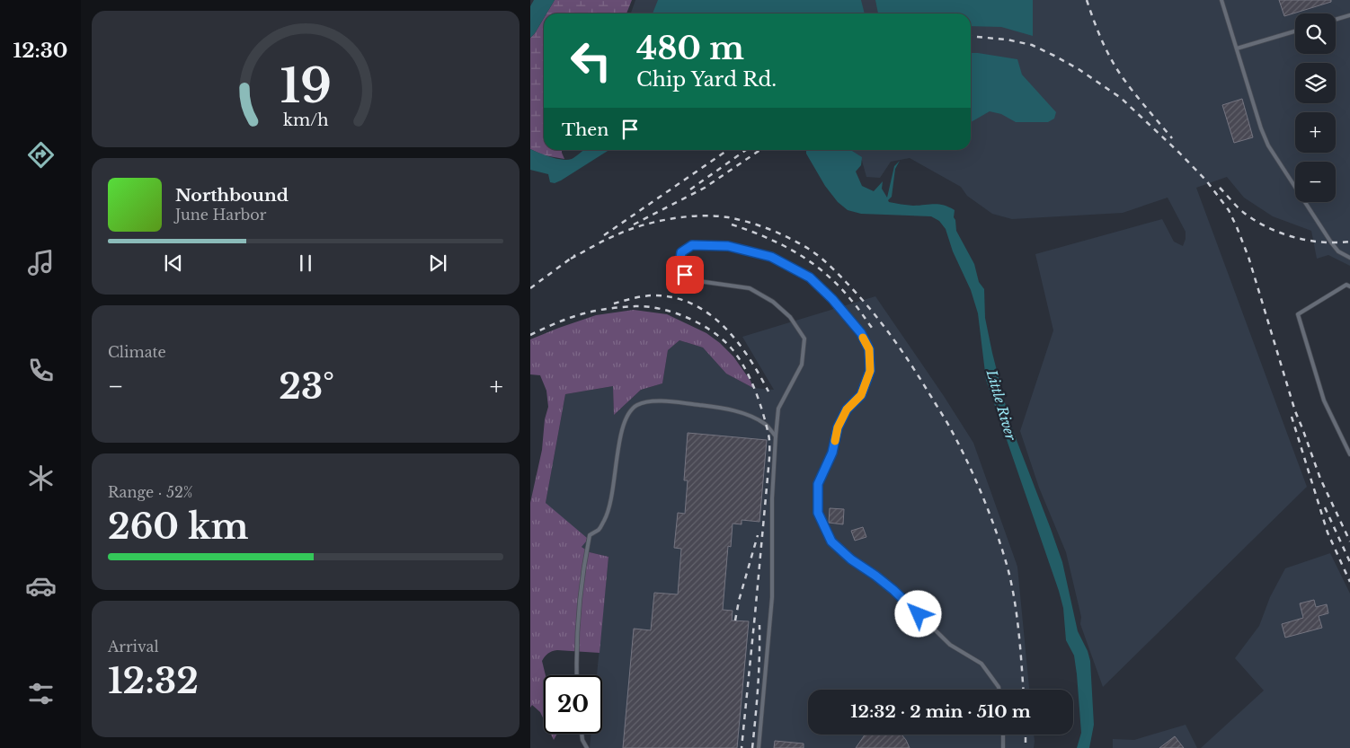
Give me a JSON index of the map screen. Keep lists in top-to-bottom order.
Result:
{
  "water": ["Little River"],
  "page": {
    "tabs": "12:30",
    "map_buttons": ["+", "−"],
    "turn": ["480 m", "Chip Yard Rd."],
    "then": "Then",
    "song": ["Northbound", "June Harbor"],
    "tile": [
      "Climate",
      ["Range · 52%", "260 km"],
      ["Arrival", "12:32"]
    ],
    "heat": ["−", "23°", "+"],
    "limit": "20",
    "trip": "12:32 · 2 min · 510 m",
    "gauge": ["19", "km/h"]
  }
}
